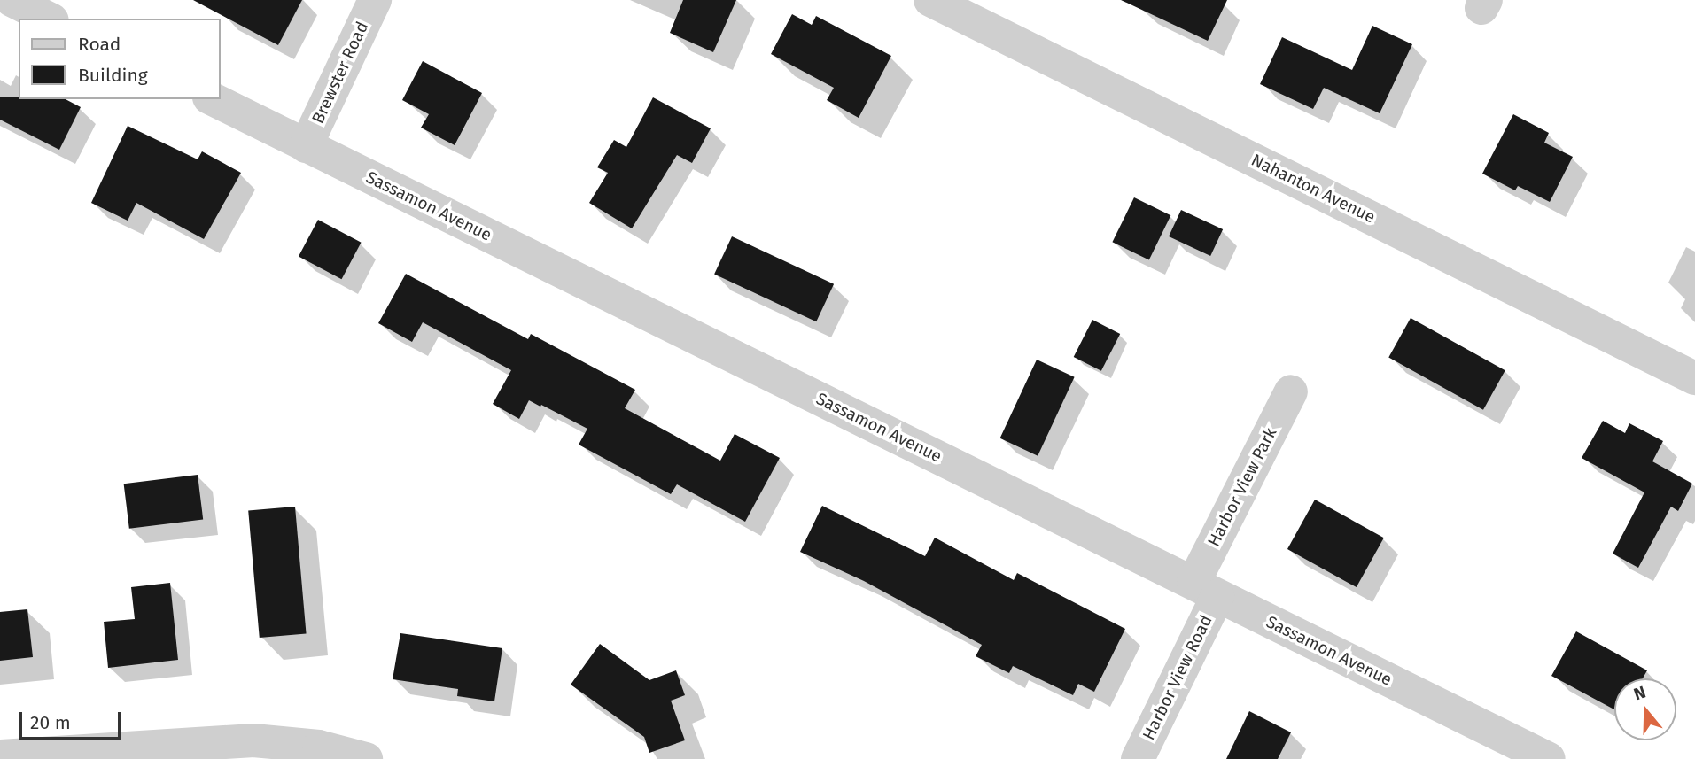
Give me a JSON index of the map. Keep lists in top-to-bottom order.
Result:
{
  "streets": {
    "street": [
      "Brewster Road",
      "Nahanton Avenue",
      "Sassamon Avenue",
      "Harbor View Park",
      "Harbor View Road"
    ]
  },
  "crossings": [
    ["Brewster Road", "Sassamon Avenue"],
    ["Sassamon Avenue", "Harbor View Park"],
    ["Sassamon Avenue", "Harbor View Road"],
    ["Harbor View Park", "Harbor View Road"]
  ],
  "legend": ["Road", "Building"],
  "scale_bar": "20 m",
  "north": "top"
}
